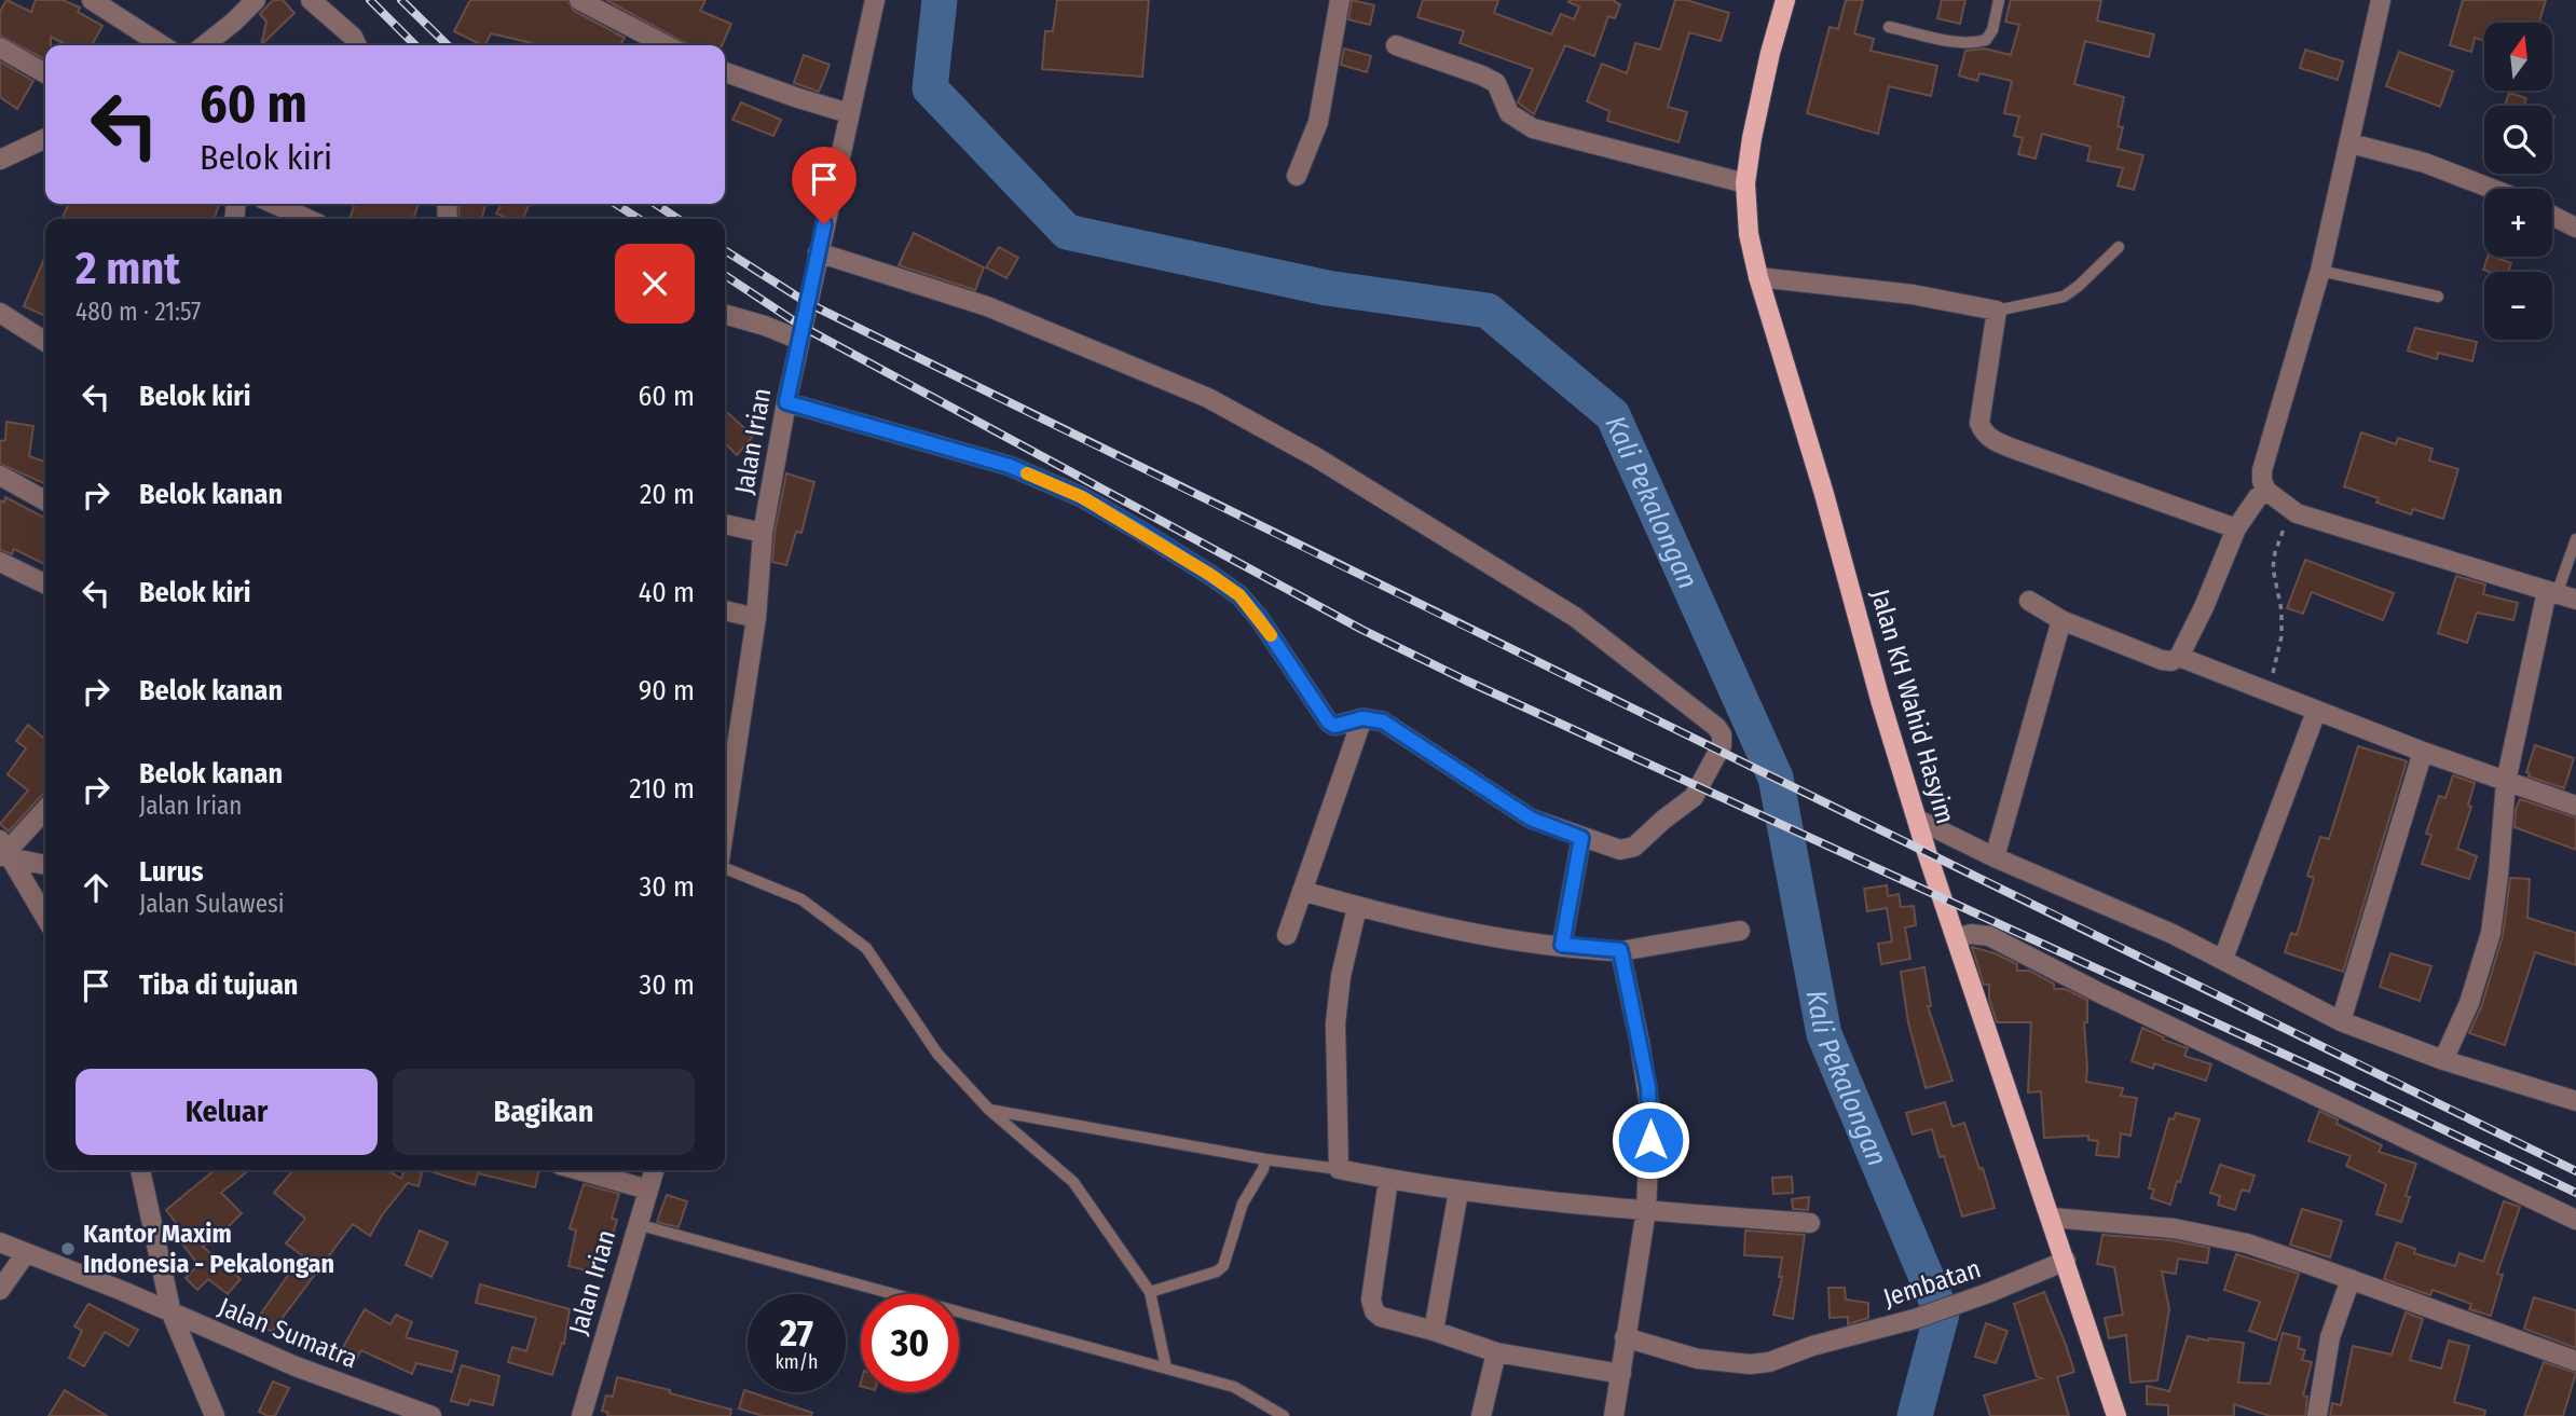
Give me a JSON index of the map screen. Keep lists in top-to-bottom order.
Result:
{
  "streets": {
    "main road": ["Jalan KH Wahid Hasyim"],
    "street": ["Jalan Irian", "Jembatan", "Jalan Sumatra"]
  },
  "crossings": [
    ["Jalan KH Wahid Hasyim", "Jembatan"]
  ],
  "water": ["Kali Pekalongan"],
  "places": ["Kantor Maxim Indonesia - Pekalongan"],
  "north": "top",
  "page": {
    "map_buttons": ["+", "−"],
    "turn": ["60 m", "Belok kiri"],
    "heading": ["2 mnt", "480 m · 21:57"],
    "list": [
      {
        "name": "Belok kiri",
        "value": "60 m"
      },
      {
        "name": "Belok kanan",
        "value": "20 m"
      },
      {
        "name": "Belok kiri",
        "value": "40 m"
      },
      {
        "name": "Belok kanan",
        "value": "90 m"
      },
      {
        "name": "Belok kanan",
        "note": "Jalan Irian",
        "value": "210 m"
      },
      {
        "name": "Lurus",
        "note": "Jalan Sulawesi",
        "value": "30 m"
      },
      {
        "name": "Tiba di tujuan",
        "value": "30 m"
      }
    ],
    "buttons": ["Keluar", "Bagikan"],
    "speed": "27 km/h",
    "limit": "30"
  }
}
